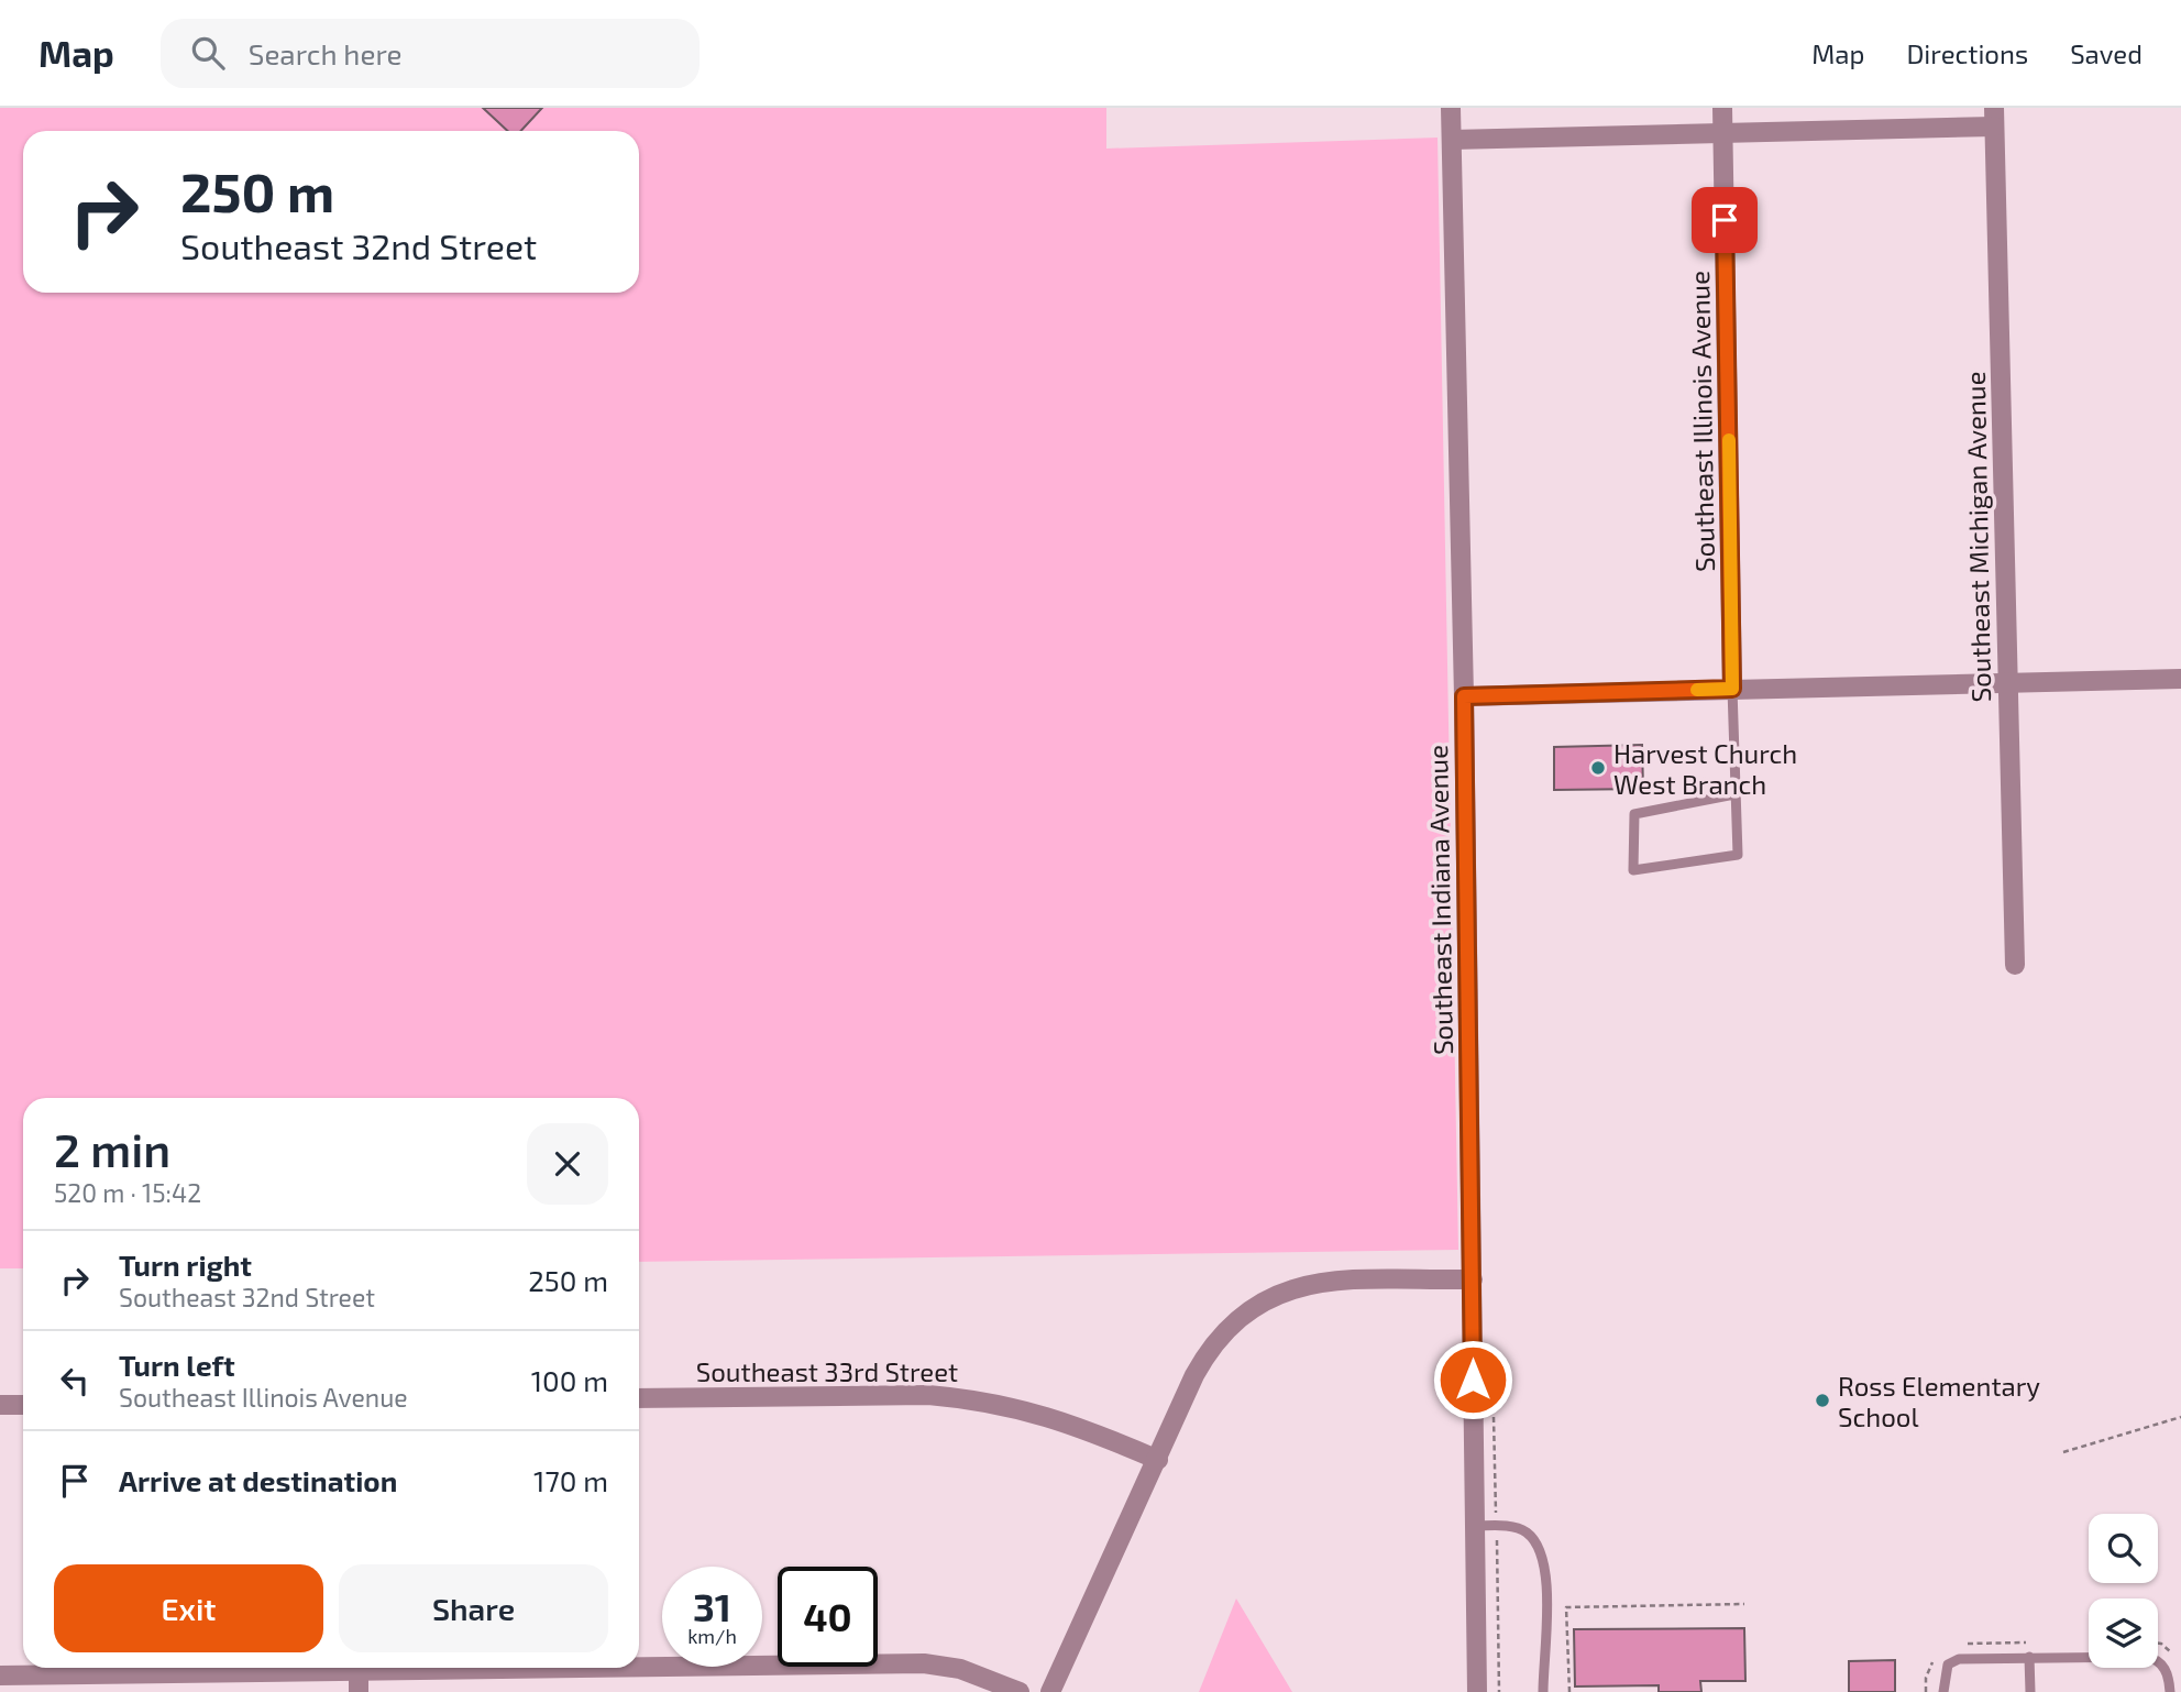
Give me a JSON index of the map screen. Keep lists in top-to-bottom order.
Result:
{
  "streets": {
    "street": [
      "Southeast Illinois Avenue",
      "Southeast Michigan Avenue",
      "Southeast Indiana Avenue",
      "Southeast 33rd Street"
    ]
  },
  "places": ["Harvest Church West Branch", "Ross Elementary School"],
  "page": {
    "header": "Map",
    "search": "Search here",
    "nav": ["Map", "Directions", "Saved"],
    "turn": ["250 m", "Southeast 32nd Street"],
    "heading": ["2 min", "520 m · 15:42"],
    "list": [
      {
        "name": "Turn right",
        "note": "Southeast 32nd Street",
        "value": "250 m"
      },
      {
        "name": "Turn left",
        "note": "Southeast Illinois Avenue",
        "value": "100 m"
      },
      {
        "name": "Arrive at destination",
        "value": "170 m"
      }
    ],
    "buttons": ["Exit", "Share"],
    "speed": "31 km/h",
    "limit": "40"
  }
}
